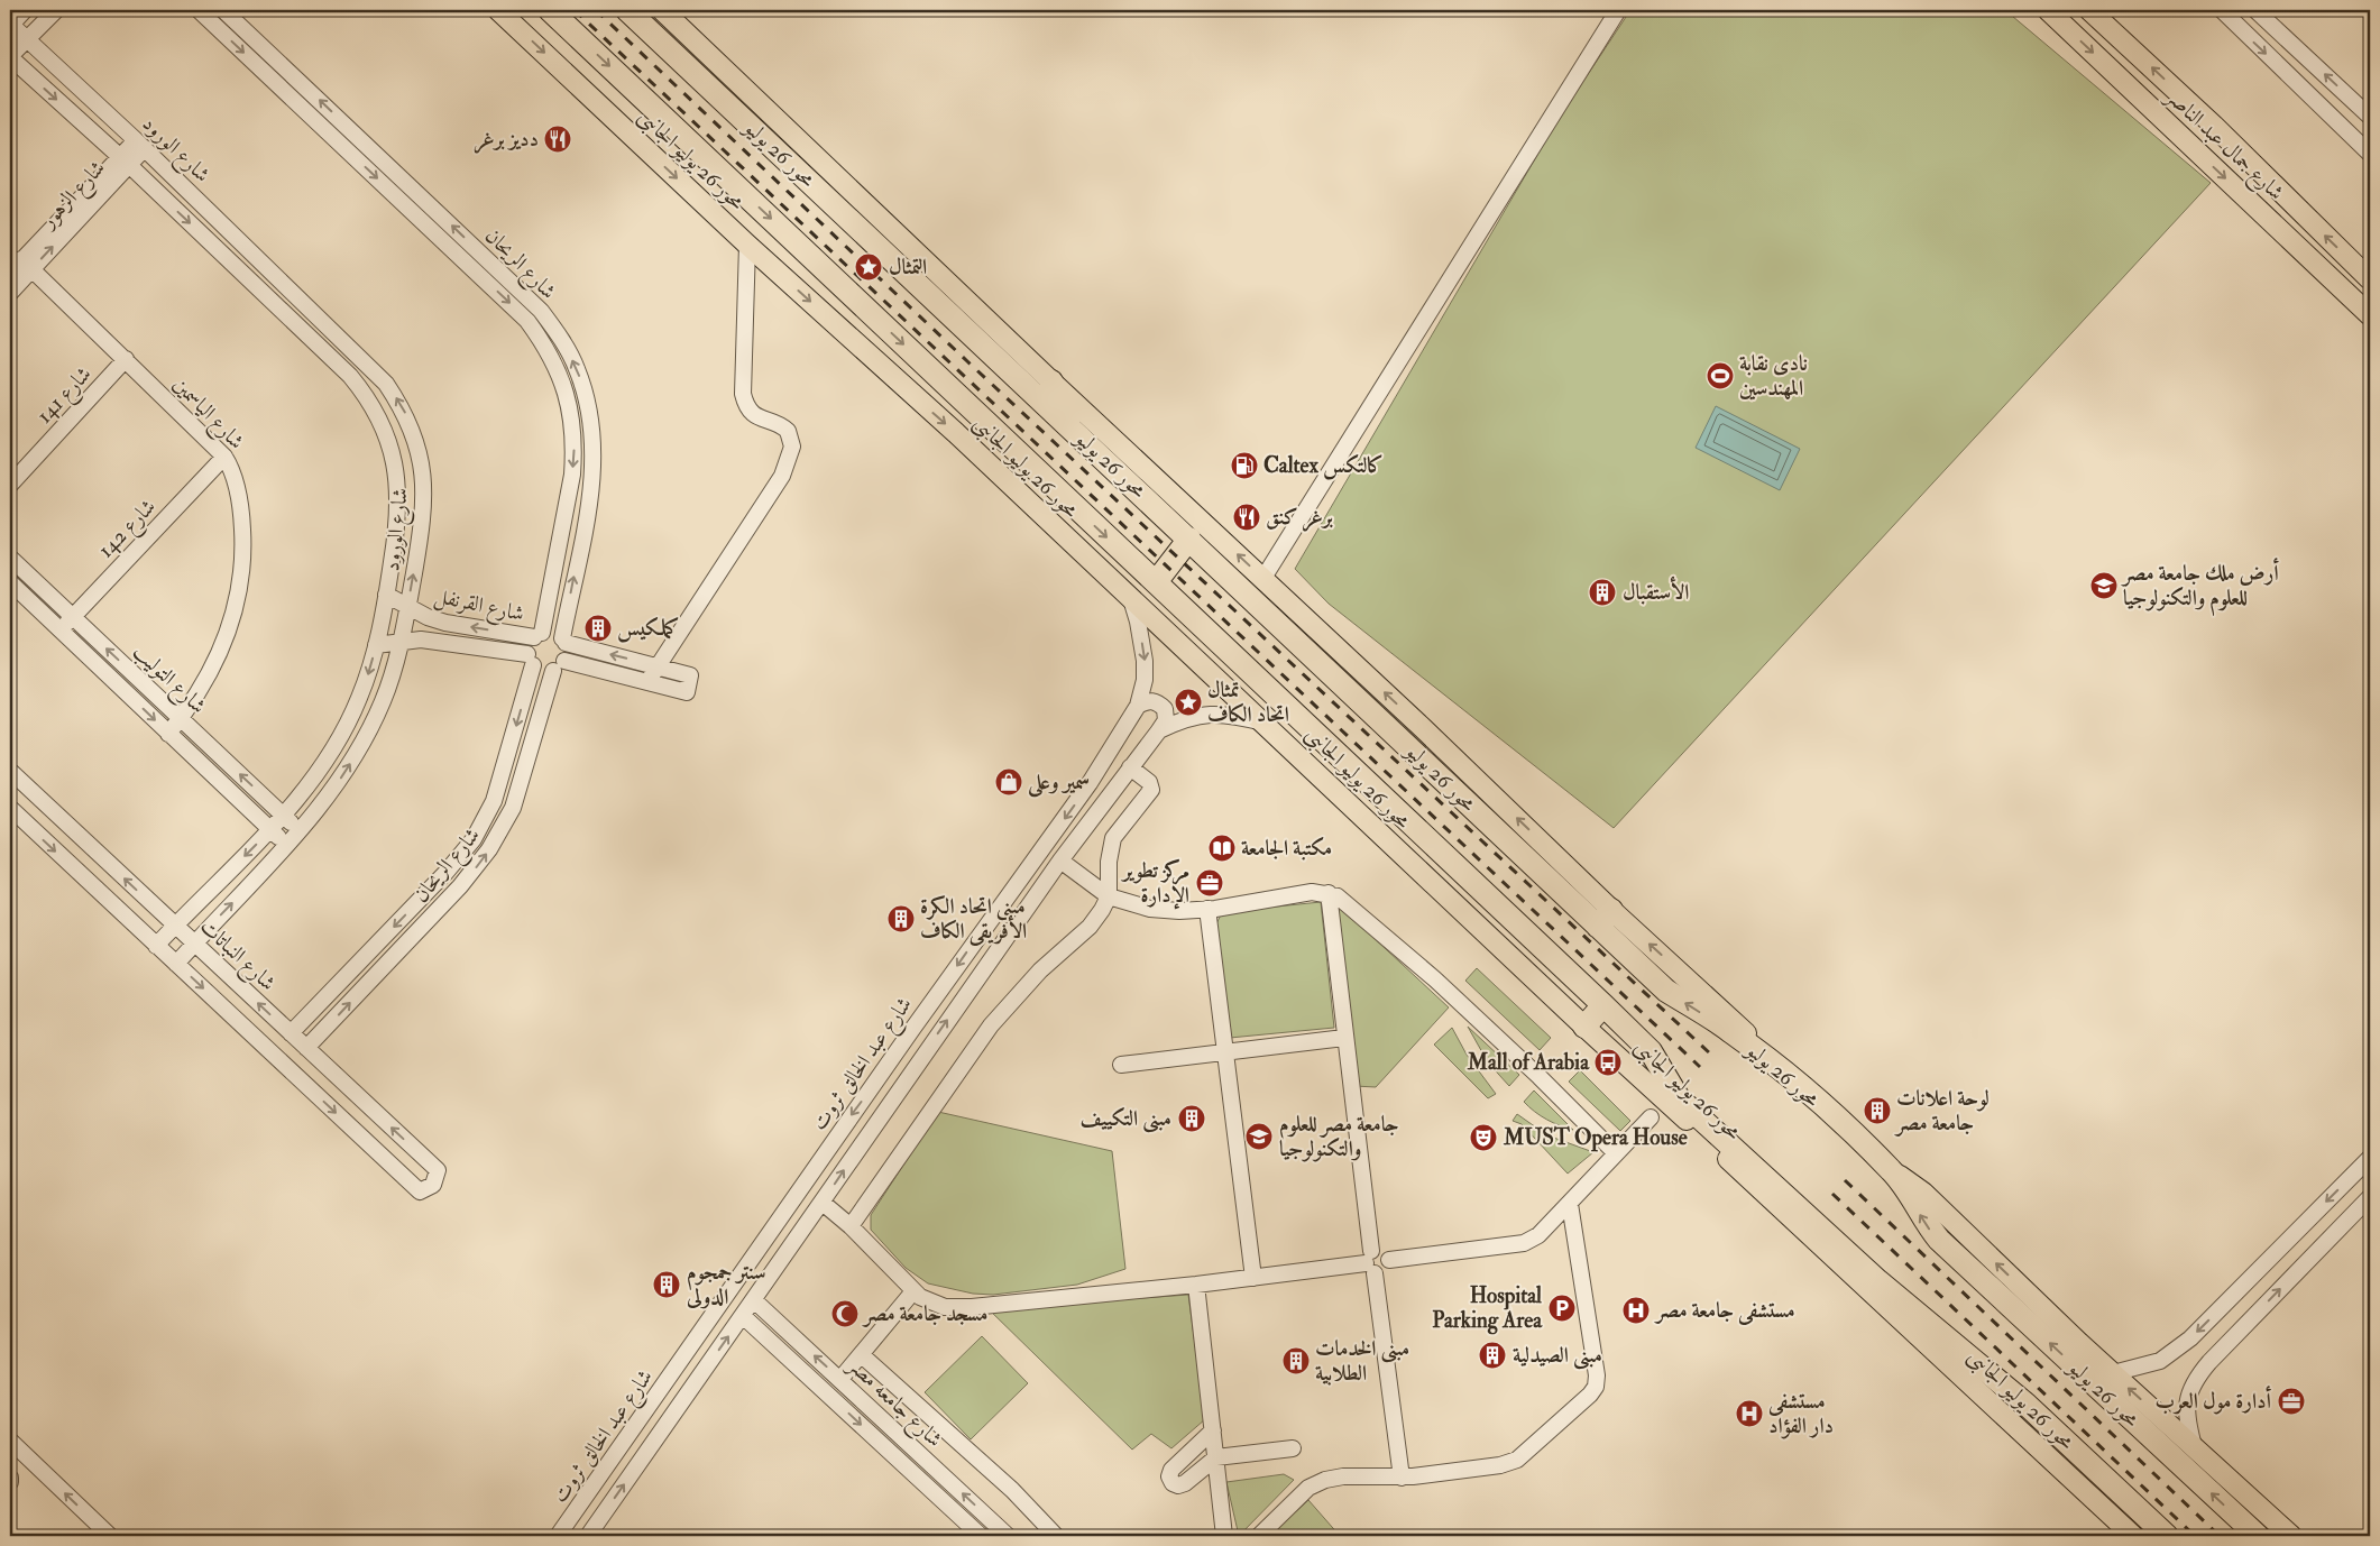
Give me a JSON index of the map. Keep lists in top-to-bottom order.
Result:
{
  "streets": {
    "highway": ["محور 26 يوليو"],
    "main road": ["شارع جمال عبد الناصر", "محور 26 يوليو الجانبى"],
    "street": [
      "شارع الورود",
      "شارع الزهور",
      "شارع الريحان",
      "شارع 141",
      "شارع الياسمين",
      "شارع 142",
      "شارع القرنفل",
      "شارع التوليب",
      "شارع النباتات",
      "شارع عبد الخالق ثروت",
      "شارع جامعه مصر"
    ]
  },
  "crossings": [
    ["شارع الورود", "شارع الزهور"],
    ["شارع الورود", "شارع القرنفل"],
    ["شارع الورود", "شارع التوليب"],
    ["شارع الورود", "شارع النباتات"],
    ["محور 26 يوليو الجانبى", "شارع عبد الخالق ثروت"],
    ["شارع الزهور", "شارع الياسمين"],
    ["شارع الريحان", "شارع القرنفل"],
    ["شارع الريحان", "شارع النباتات"],
    ["شارع 141", "شارع الياسمين"],
    ["شارع الياسمين", "شارع 142"],
    ["شارع الياسمين", "شارع التوليب"],
    ["شارع 142", "شارع التوليب"]
  ],
  "places": {
    "restaurant": ["دديز برغر", "برغر كنق"],
    "place": ["التمثال", "تمثال اتحاد الكاف"],
    "sports": ["نادى نقابة المهندسين"],
    "fuel station": ["Caltex كالتكس"],
    "school or university": ["أرض ملك جامعة مصر للعلوم والتكنولوجيا", "جامعة مصر للعلوم والتكنولوجيا"],
    "building": [
      "الأستقبال",
      "كملكيس",
      "مبنى اتحاد الكرة الأفريقى الكاف",
      "لوحة اعلانات جامعة مصر",
      "مبنى التكييف",
      "سنتر جمجوم الدولى",
      "مبنى الصيدلية",
      "مبنى الخدمات الطلابية"
    ],
    "shop": ["سمير وعلى"],
    "library": ["مكتبة الجامعة"],
    "office": ["مركز تطوير الإدارة", "أدارة مول العرب"],
    "bus stop": ["Mall of Arabia"],
    "theatre": ["MUST Opera House"],
    "parking": ["Hospital Parking Area"],
    "hospital": ["مستشفى جامعة مصر", "مستشفى دار الفؤاد"],
    "mosque": ["مسجد جامعة مصر"]
  }
}
